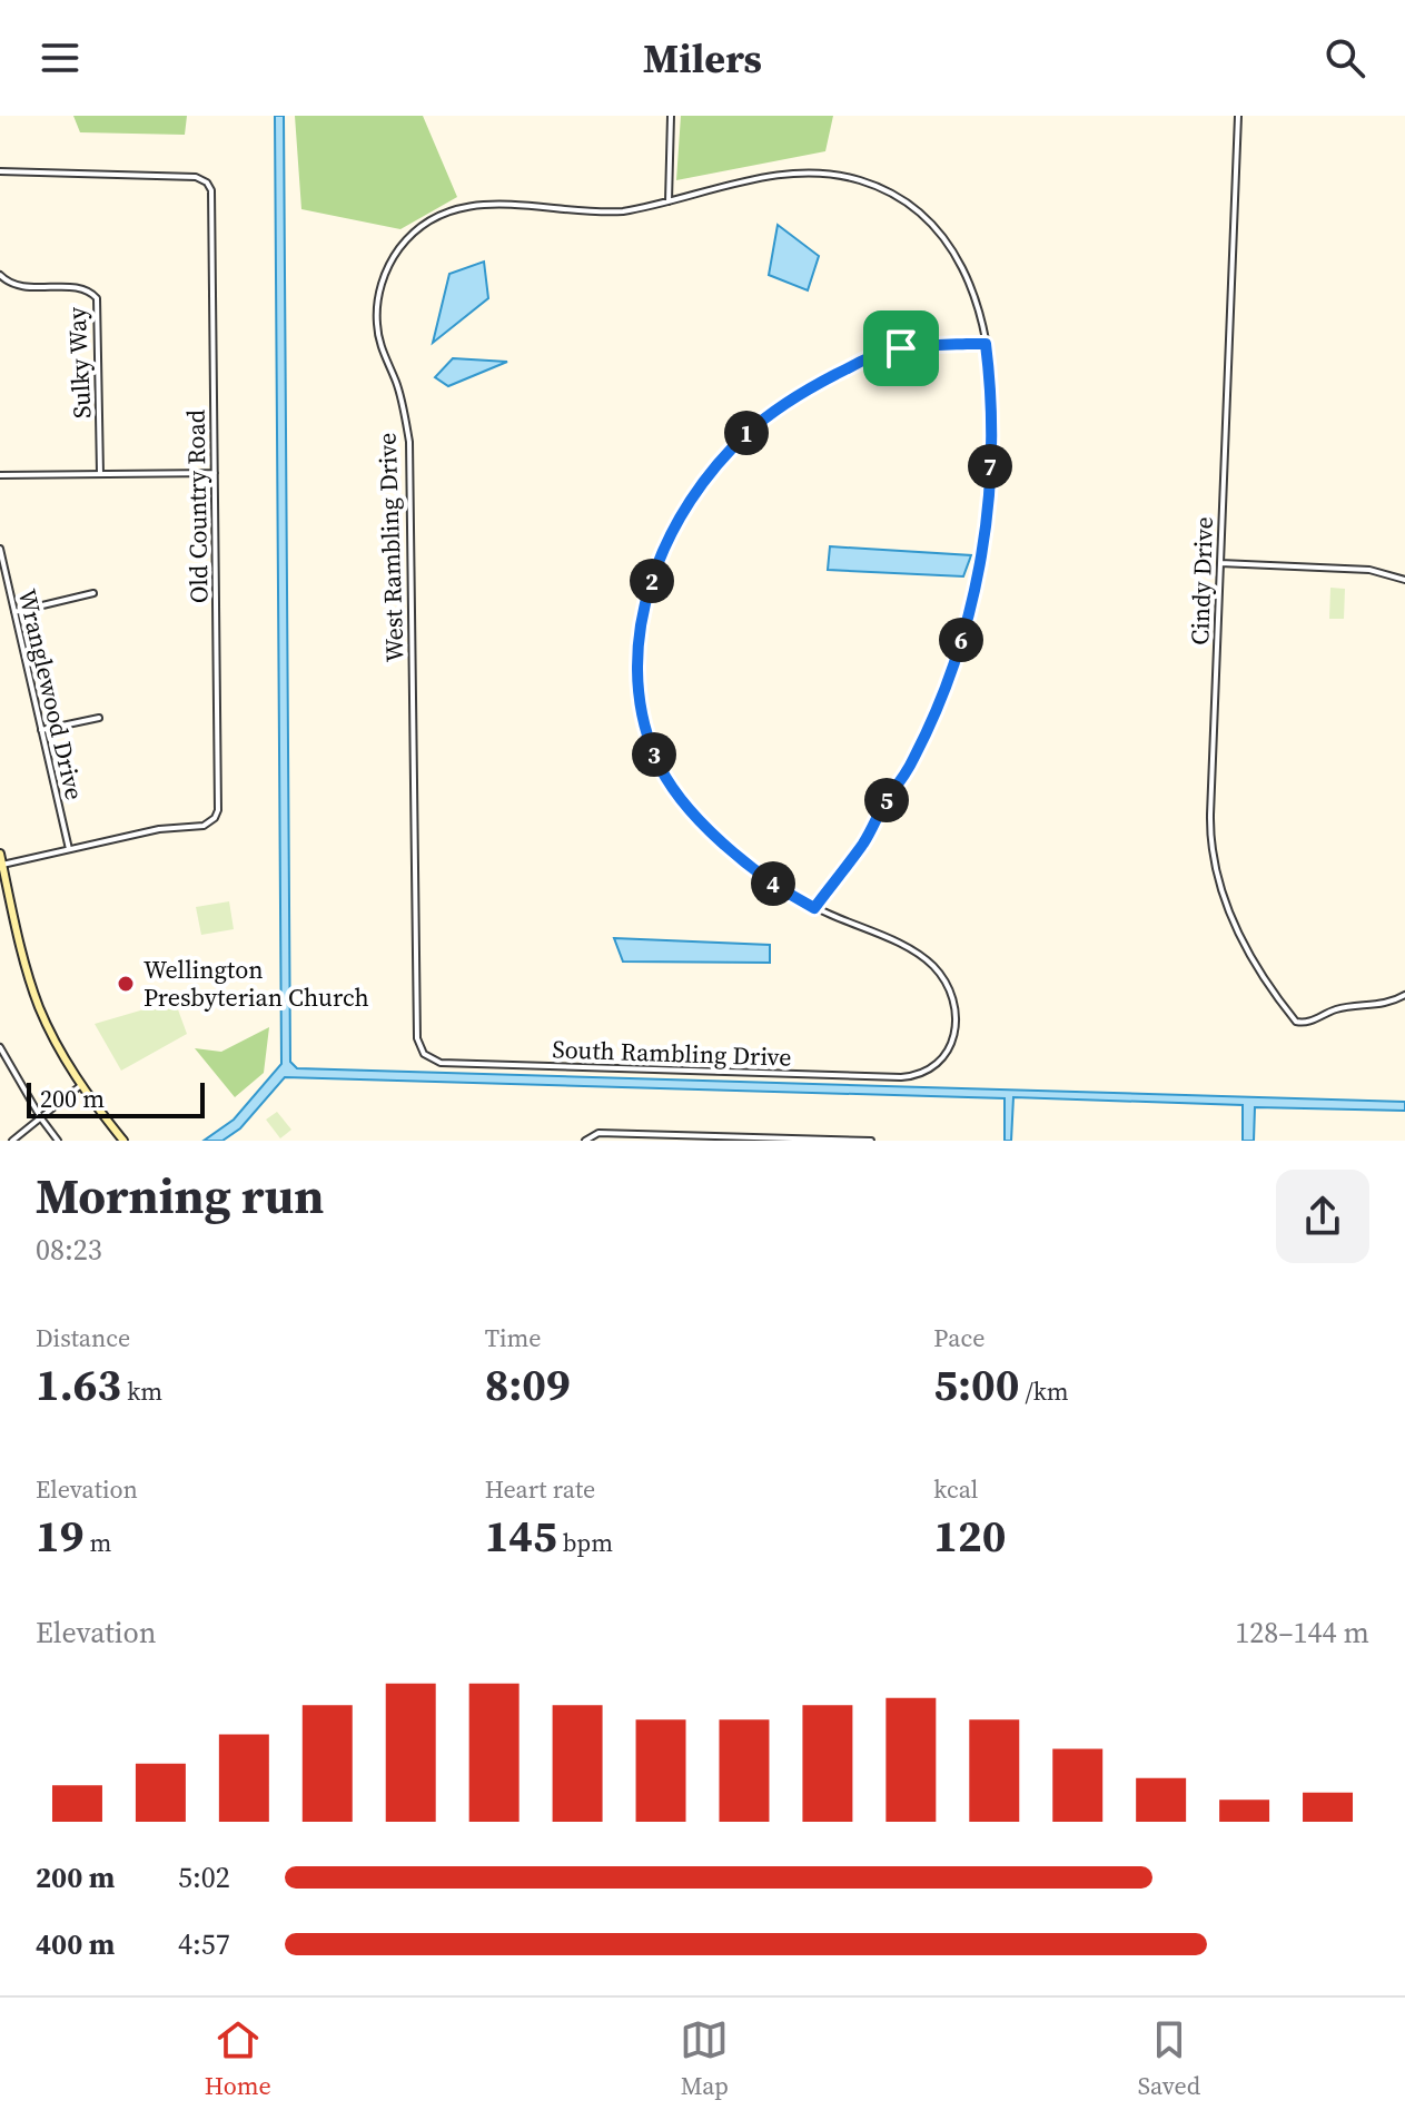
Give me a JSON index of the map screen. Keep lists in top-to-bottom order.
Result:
{
  "streets": {
    "street": [
      "Sulky Way",
      "Old Country Road",
      "West Rambling Drive",
      "Cindy Drive",
      "Wranglewood Drive",
      "South Rambling Drive"
    ]
  },
  "crossings": [
    ["Old Country Road", "Wranglewood Drive"],
    ["West Rambling Drive", "South Rambling Drive"]
  ],
  "places": ["Wellington Presbyterian Church"],
  "scale_bar": "200 m",
  "page": {
    "header": "Milers",
    "pins": [
      "1",
      "7",
      "2",
      "6",
      "3",
      "5",
      "4"
    ],
    "scale": "200 m",
    "heading": ["Morning run", "08:23"],
    "stats": [
      ["Distance", "1.63 km"],
      ["Time", "8:09"],
      ["Pace", "5:00 /km"],
      ["Elevation", "19 m"],
      ["Heart rate", "145 bpm"],
      ["kcal", "120"]
    ],
    "chart": ["Elevation", "128–144 m"],
    "list": [
      {
        "name": "200 m",
        "note": "5:02"
      },
      {
        "name": "400 m",
        "note": "4:57"
      }
    ],
    "tabs": ["Home", "Map", "Saved"]
  }
}
